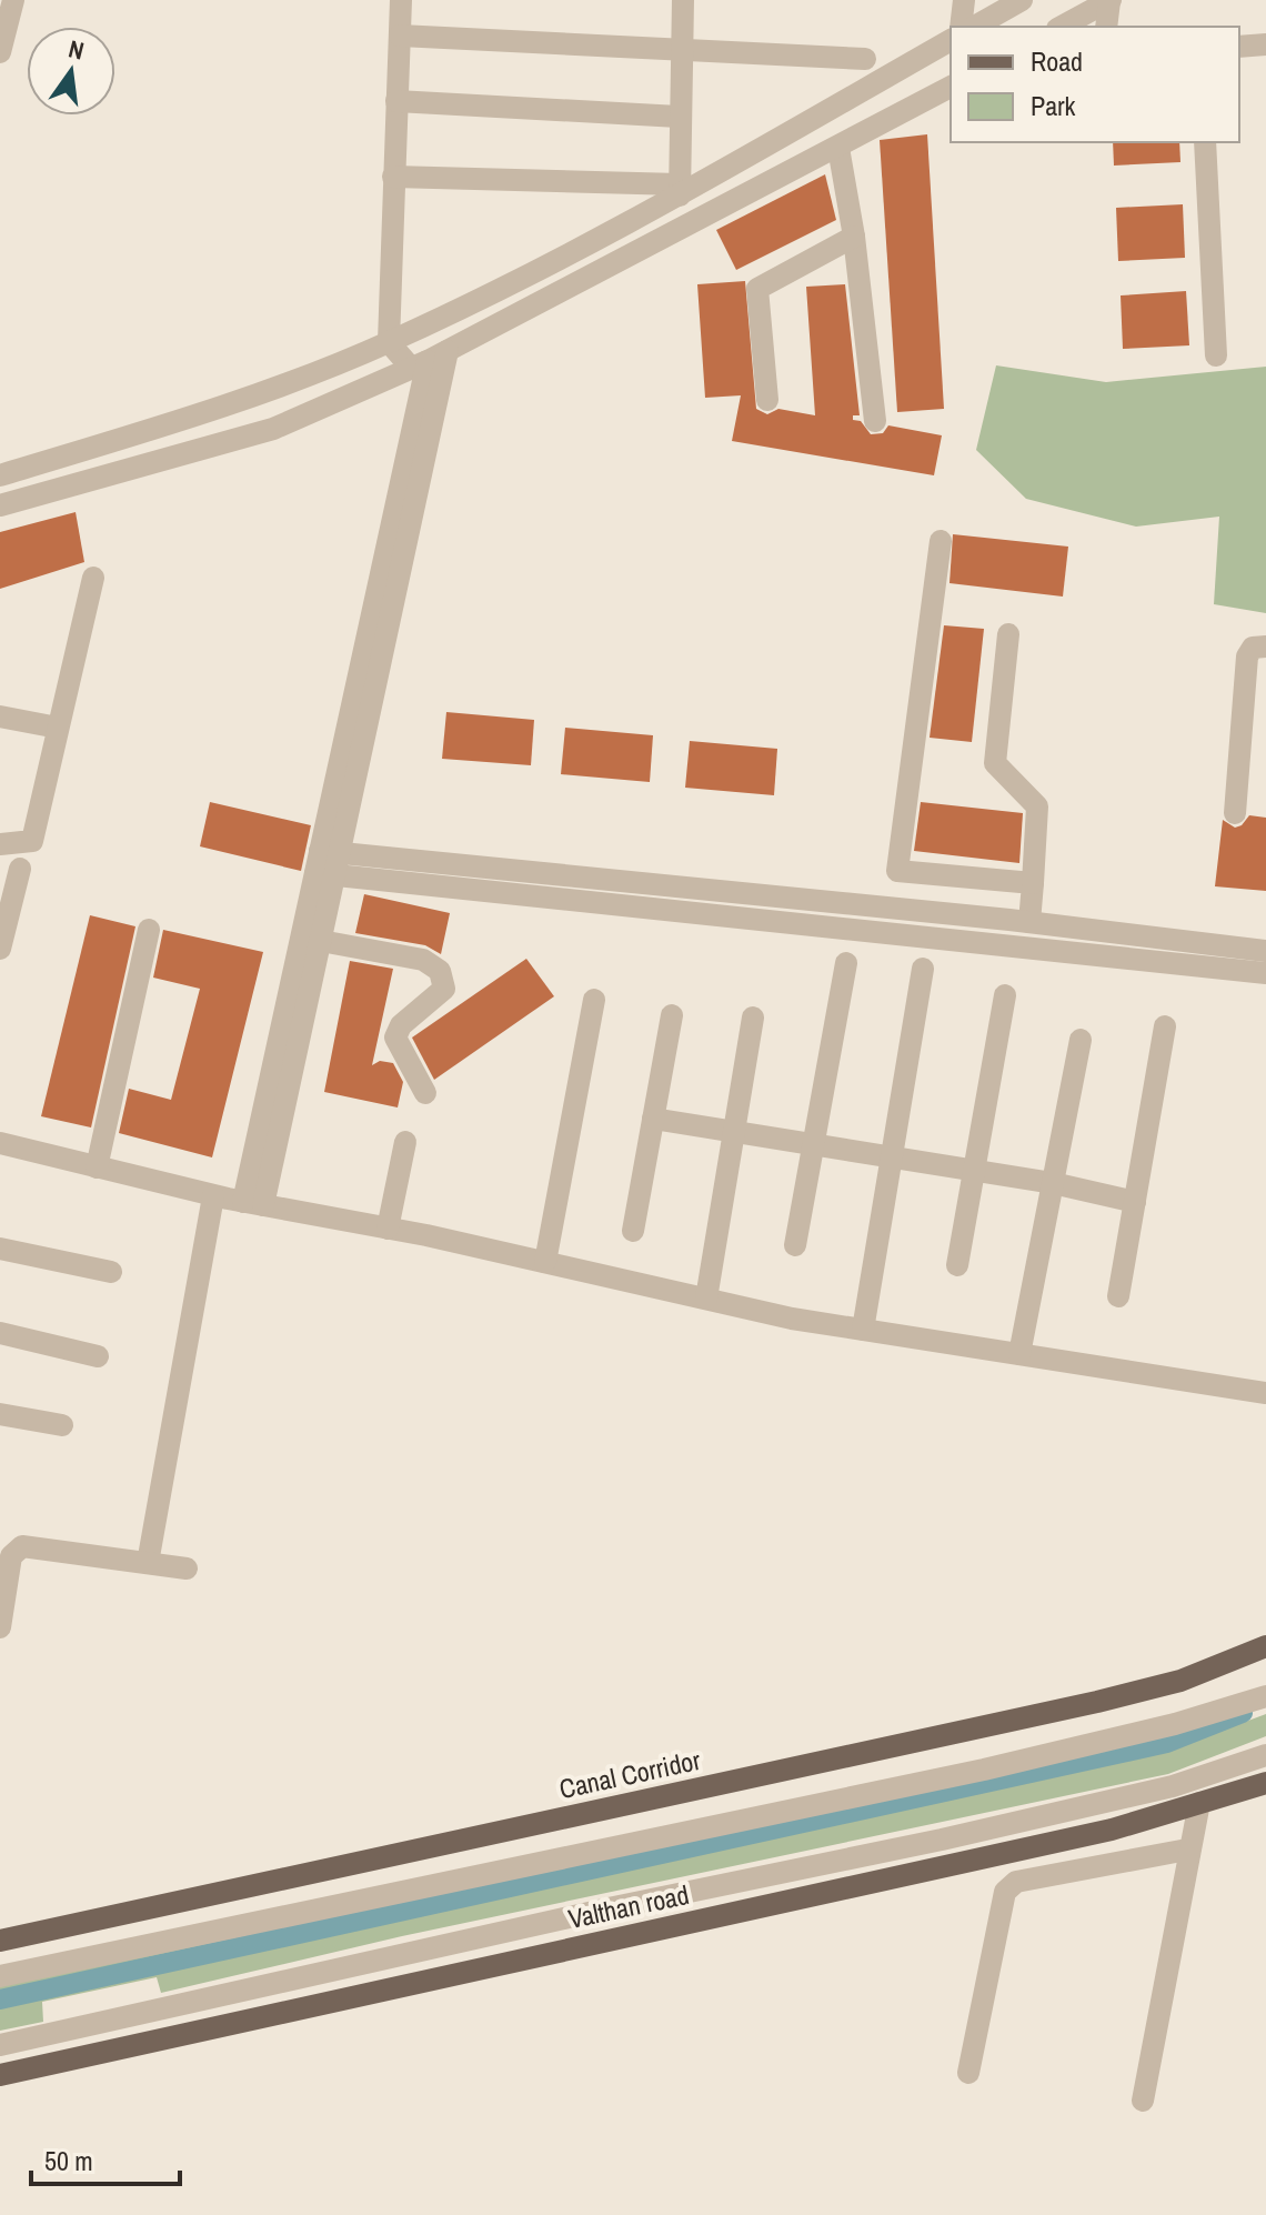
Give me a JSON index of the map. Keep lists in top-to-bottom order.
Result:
{
  "streets": {
    "main road": ["Canal Corridor", "Valthan road"]
  },
  "legend": ["Road", "Park"],
  "scale_bar": "50 m",
  "north": "top"
}
